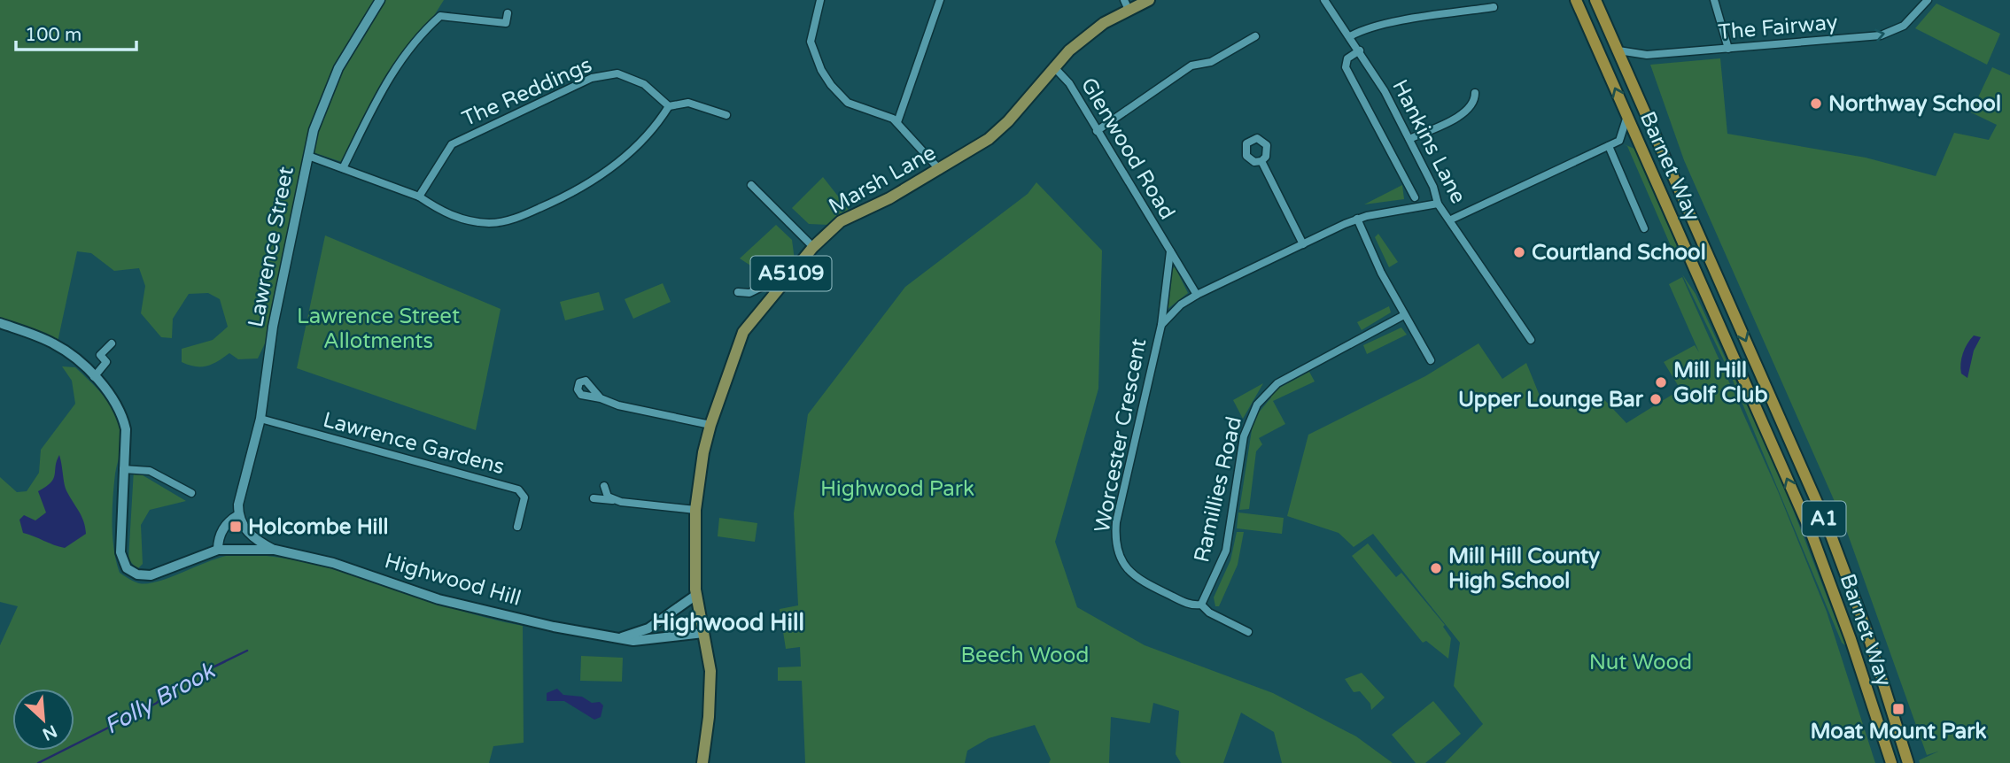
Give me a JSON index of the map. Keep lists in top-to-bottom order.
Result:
{
  "streets": {
    "highway": ["Barnet Way", "A1"],
    "main road": ["Marsh Lane", "A5109", "Highwood Hill"],
    "street": [
      "The Fairway",
      "The Reddings",
      "Hankins Lane",
      "Glenwood Road",
      "Lawrence Street",
      "Worcester Crescent",
      "Lawrence Gardens",
      "Ramillies Road"
    ]
  },
  "crossings": [
    ["The Fairway", "Barnet Way"],
    ["Hankins Lane", "Worcester Crescent"],
    ["Glenwood Road", "Marsh Lane"],
    ["Glenwood Road", "Worcester Crescent"],
    ["Marsh Lane", "A5109"],
    ["Marsh Lane", "Highwood Hill"],
    ["Lawrence Street", "Lawrence Gardens"],
    ["Lawrence Street", "Highwood Hill"],
    ["A5109", "Highwood Hill"],
    ["Worcester Crescent", "Ramillies Road"]
  ],
  "one_way": ["The Fairway"],
  "districts": ["Highwood Hill"],
  "water": ["Folly Brook"],
  "parks": [
    "Lawrence Street Allotments",
    "Highwood Park",
    "Beech Wood",
    "Nut Wood"
  ],
  "places": {
    "other": [
      "Northway School",
      "Courtland School",
      "Mill Hill Golf Club",
      "Upper Lounge Bar",
      "Mill Hill County High School"
    ],
    "transit": ["Holcombe Hill", "Moat Mount Park"]
  },
  "scale_bar": "100 m",
  "north": "bottom right"
}
